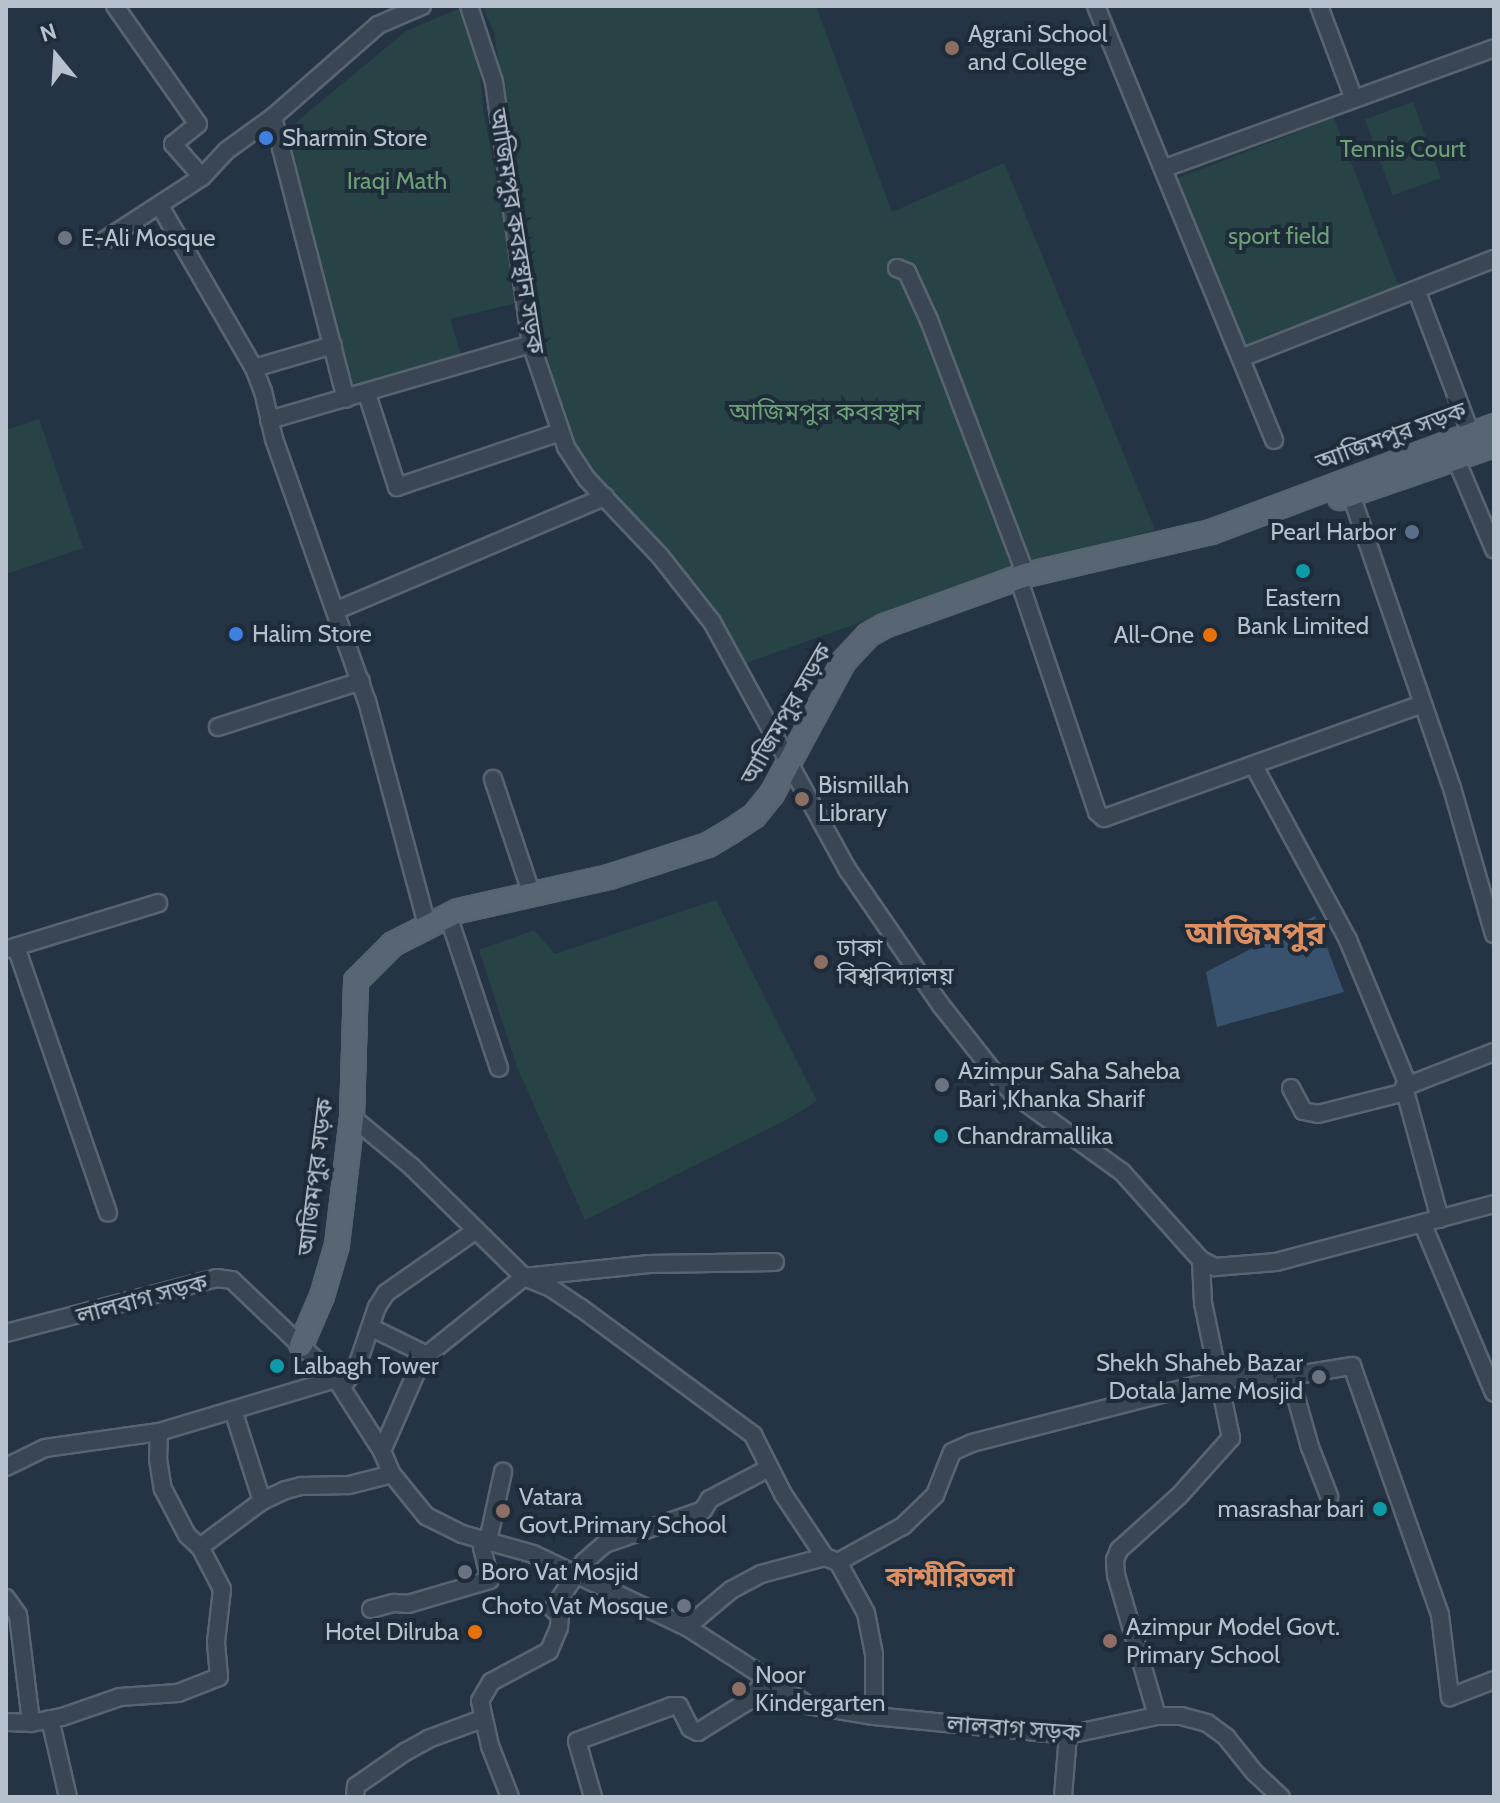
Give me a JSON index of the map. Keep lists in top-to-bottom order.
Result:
{
  "streets": {
    "main road": ["আজিমপুর সড়ক"],
    "street": ["আজিমপুর কবরস্থান সড়ক", "লালবাগ সড়ক"]
  },
  "crossings": [
    ["আজিমপুর কবরস্থান সড়ক", "আজিমপুর সড়ক"],
    ["আজিমপুর সড়ক", "লালবাগ সড়ক"]
  ],
  "districts": ["আজিমপুর", "কাশ্মীরিতলা"],
  "parks": [
    "Tennis Court",
    "Iraqi Math",
    "sport field",
    "আজিমপুর কবরস্থান"
  ],
  "places": [
    "Agrani School and College",
    "Sharmin Store",
    "E-Ali Mosque",
    "Pearl Harbor",
    "Eastern Bank Limited",
    "Halim Store",
    "All-One",
    "Bismillah Library",
    "ঢাকা বিশ্ববিদ্যালয়",
    "Azimpur Saha Saheba Bari ,Khanka Sharif",
    "Chandramallika",
    "Lalbagh Tower",
    "Shekh Shaheb Bazar Dotala Jame Mosjid",
    "masrashar bari",
    "Vatara Govt.Primary School",
    "Boro Vat Mosjid",
    "Choto Vat Mosque",
    "Hotel Dilruba",
    "Azimpur Model Govt. Primary School",
    "Noor Kindergarten"
  ],
  "north": "top"
}
